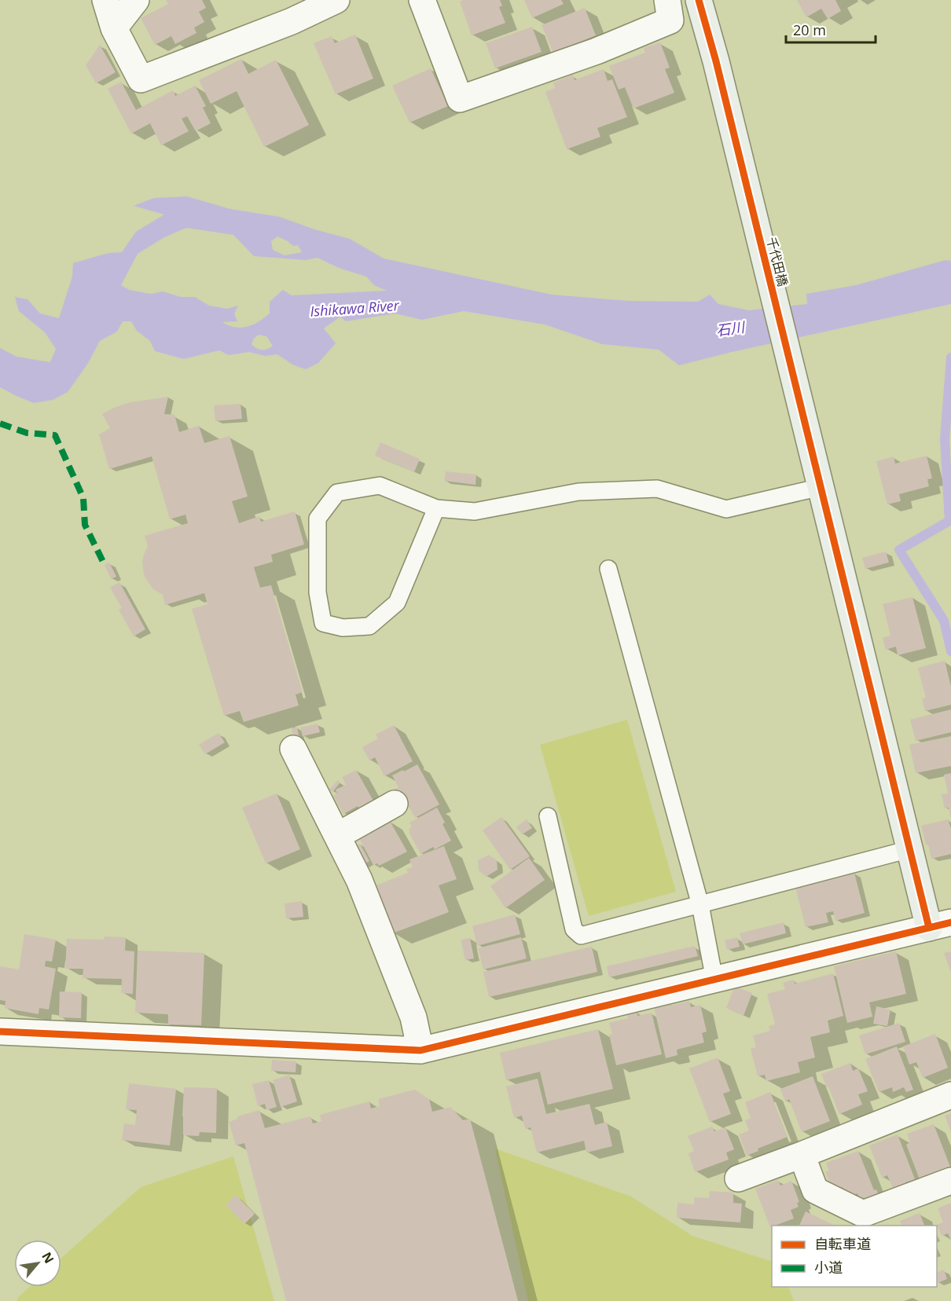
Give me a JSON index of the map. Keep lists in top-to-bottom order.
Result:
{
  "streets": {
    "street": ["千代田橋"]
  },
  "water": ["Ishikawa River", "石川"],
  "legend": ["自転車道", "小道"],
  "scale_bar": "20 m",
  "north": "top right"
}
